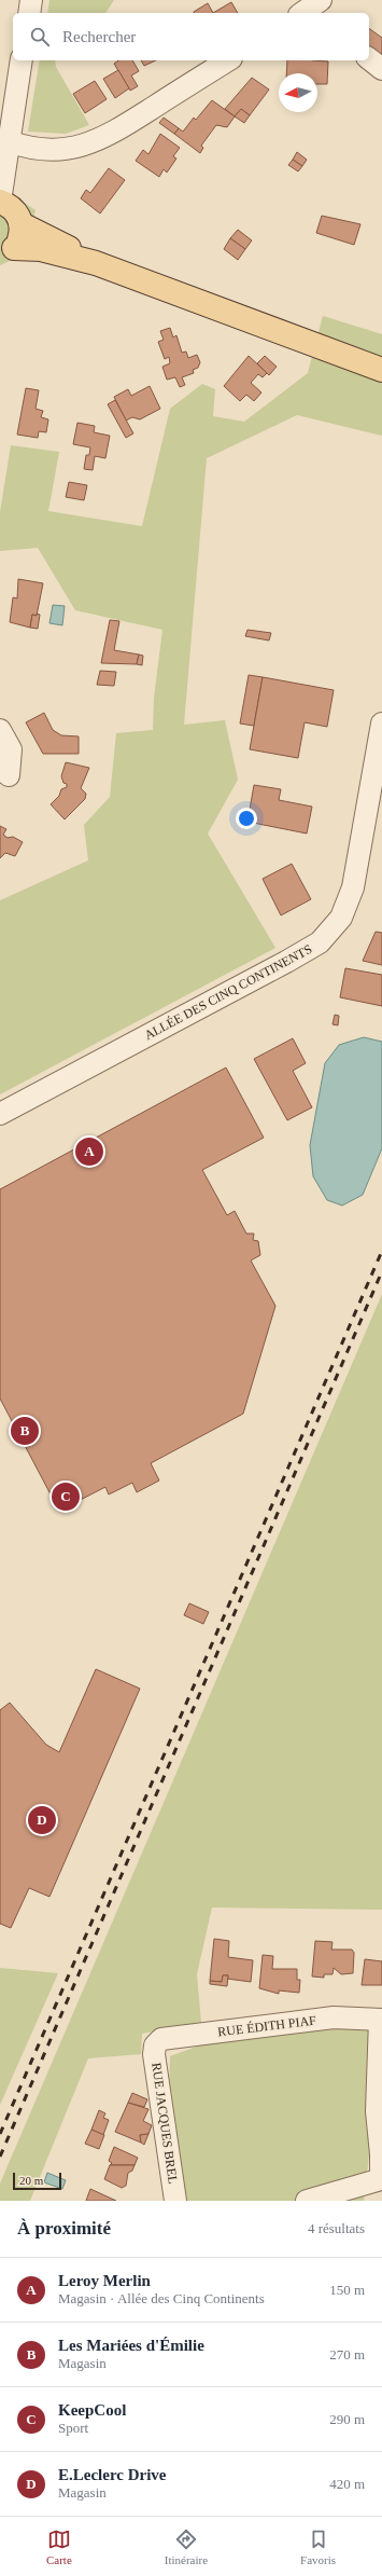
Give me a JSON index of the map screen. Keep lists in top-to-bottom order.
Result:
{
  "streets": {
    "street": ["ALLÉE DES CINQ CONTINENTS", "RUE ÉDITH PIAF", "RUE JACQUES BREL"]
  },
  "crossings": [
    ["RUE ÉDITH PIAF", "RUE JACQUES BREL"]
  ],
  "scale_bar": "20 m",
  "north": "left",
  "page": {
    "search": "Rechercher",
    "pins": [
      "A",
      "B",
      "C",
      "D"
    ],
    "scale": "20 m",
    "heading": ["À proximité", "4 résultats"],
    "list": [
      {
        "mark": "A",
        "name": "Leroy Merlin",
        "note": "Magasin · Allée des Cinq Continents",
        "value": "150 m"
      },
      {
        "mark": "B",
        "name": "Les Mariées d'Émilie",
        "note": "Magasin",
        "value": "270 m"
      },
      {
        "mark": "C",
        "name": "KeepCool",
        "note": "Sport",
        "value": "290 m"
      },
      {
        "mark": "D",
        "name": "E.Leclerc Drive",
        "note": "Magasin",
        "value": "420 m"
      }
    ],
    "nav": ["Carte", "Itinéraire", "Favoris"]
  }
}
